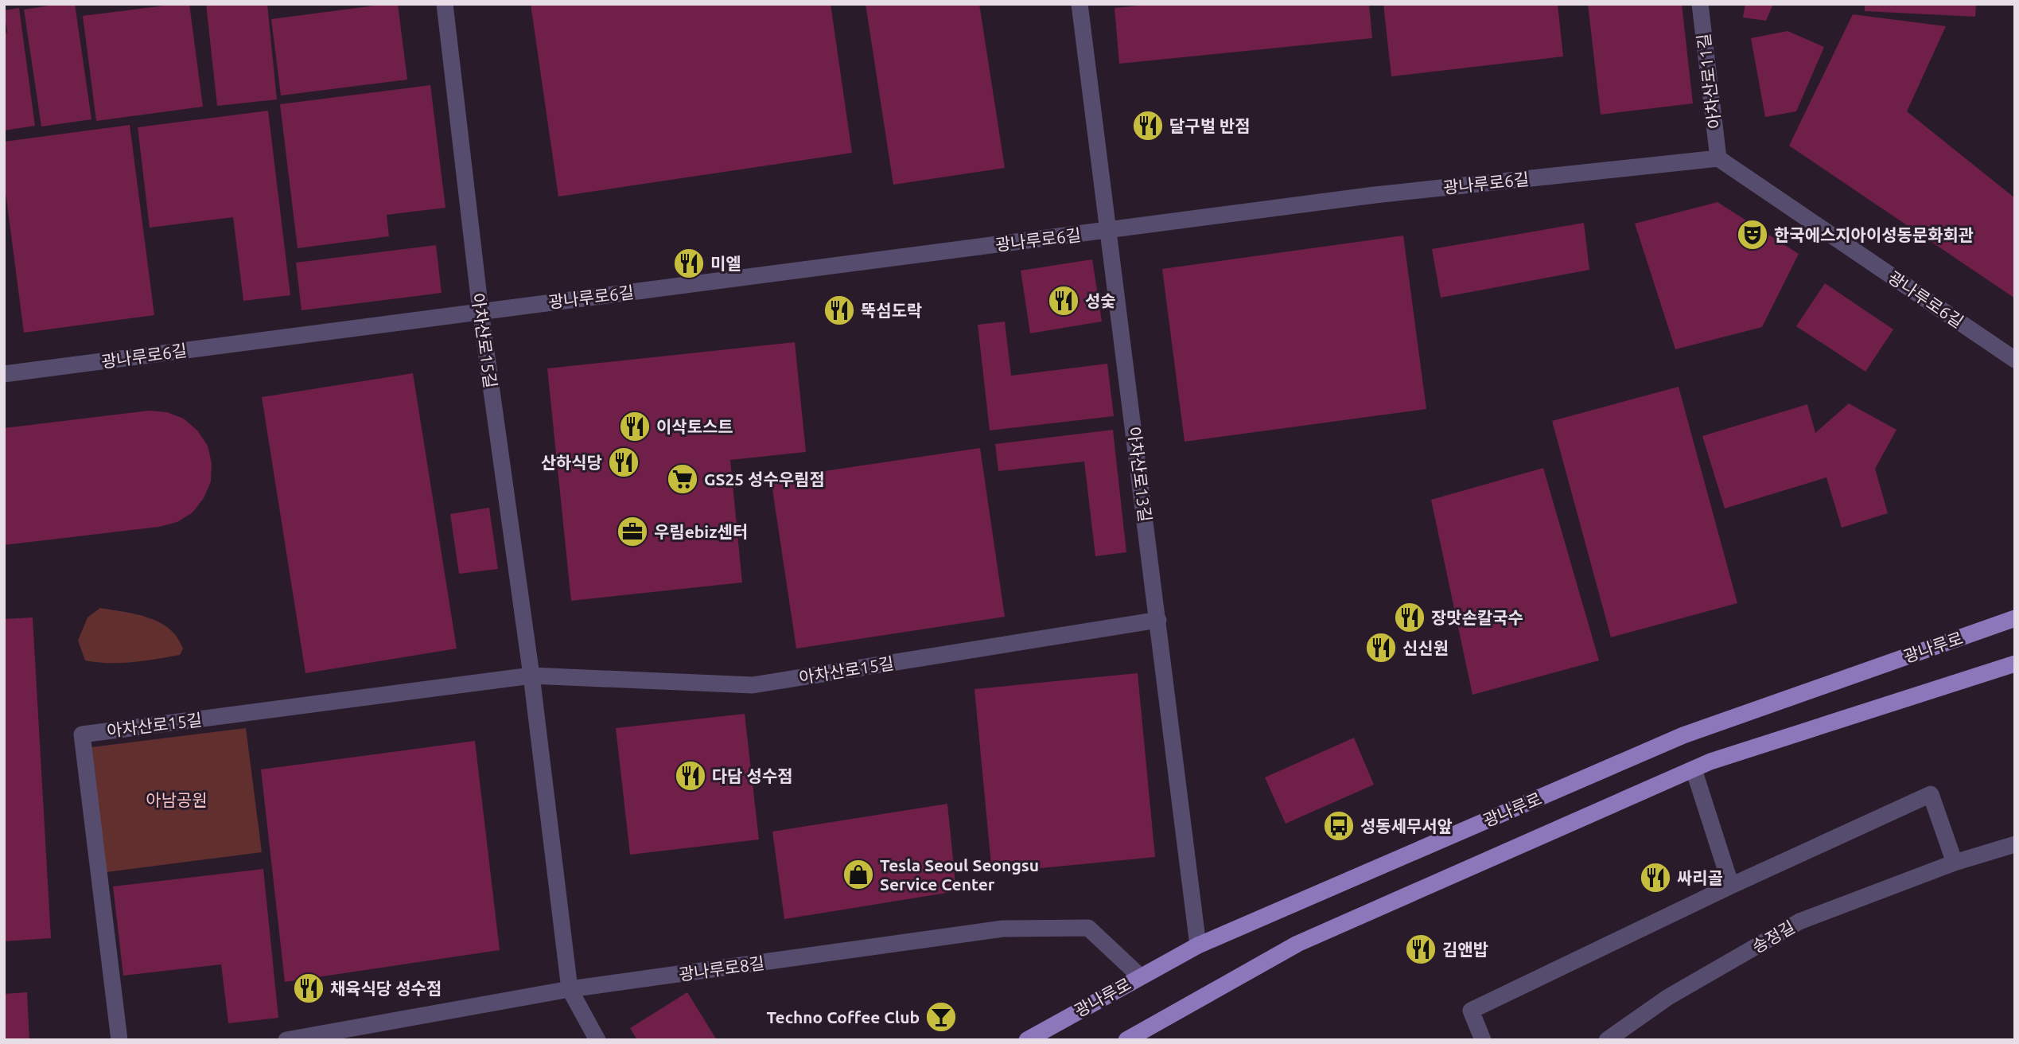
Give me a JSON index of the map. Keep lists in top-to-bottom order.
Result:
{
  "streets": {
    "main road": ["광나루로"],
    "street": [
      "아차산로11길",
      "광나루로6길",
      "아차산로15길",
      "아차산로13길",
      "송정길",
      "광나루로8길"
    ]
  },
  "crossings": [
    ["아차산로11길", "광나루로6길"],
    ["광나루로6길", "아차산로15길"],
    ["광나루로6길", "아차산로13길"],
    ["아차산로15길", "아차산로13길"],
    ["아차산로15길", "광나루로8길"],
    ["아차산로13길", "광나루로"],
    ["광나루로", "광나루로8길"]
  ],
  "parks": ["아남공원"],
  "places": {
    "restaurant": [
      "달구벌 반점",
      "미엘",
      "성숯",
      "뚝섬도락",
      "이삭토스트",
      "산하식당",
      "장맛손칼국수",
      "신신원",
      "다담 성수점",
      "싸리골",
      "김앤밥",
      "채육식당 성수점"
    ],
    "theatre": ["한국에스지아이성동문화회관"],
    "supermarket": ["GS25 성수우림점"],
    "office": ["우림ebiz센터"],
    "bus stop": ["성동세무서앞"],
    "shop": ["Tesla Seoul Seongsu Service Center"],
    "bar": ["Techno Coffee Club"]
  }
}
